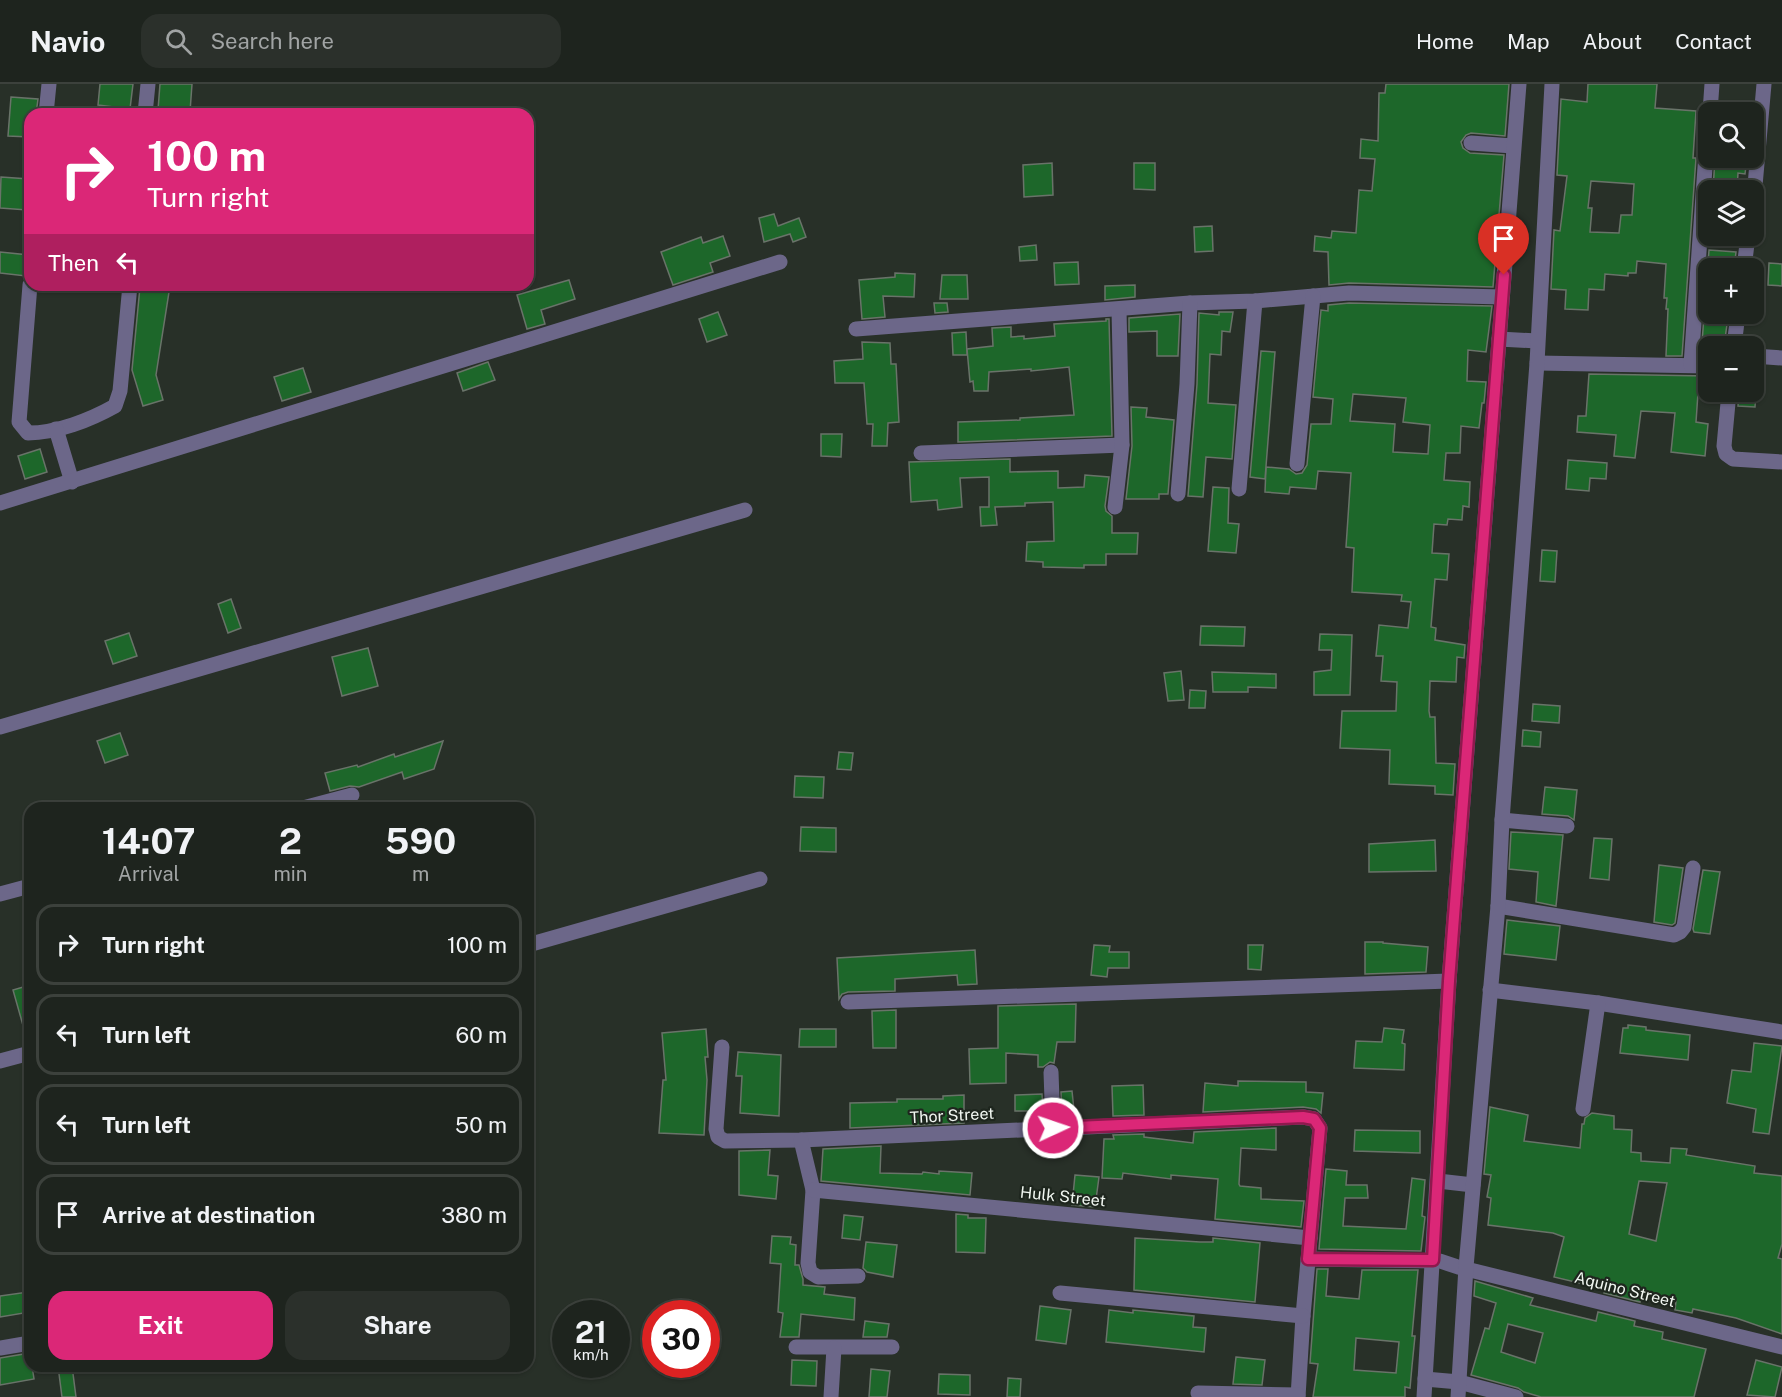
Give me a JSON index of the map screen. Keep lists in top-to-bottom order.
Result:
{
  "streets": {
    "street": ["Thor Street", "Hulk Street", "Aquino Street"]
  },
  "crossings": [
    ["Thor Street", "Hulk Street"]
  ],
  "page": {
    "header": "Navio",
    "search": "Search here",
    "nav": [
      "Home",
      "Map",
      "About",
      "Contact"
    ],
    "map_buttons": ["+", "−"],
    "turn": ["100 m", "Turn right"],
    "then": "Then",
    "eta": [
      "14:07",
      "Arrival",
      "2",
      "min",
      "590",
      "m"
    ],
    "list": [
      {
        "name": "Turn right",
        "value": "100 m"
      },
      {
        "name": "Turn left",
        "value": "60 m"
      },
      {
        "name": "Turn left",
        "value": "50 m"
      },
      {
        "name": "Arrive at destination",
        "value": "380 m"
      }
    ],
    "buttons": ["Exit", "Share"],
    "speed": "21 km/h",
    "limit": "30"
  }
}
